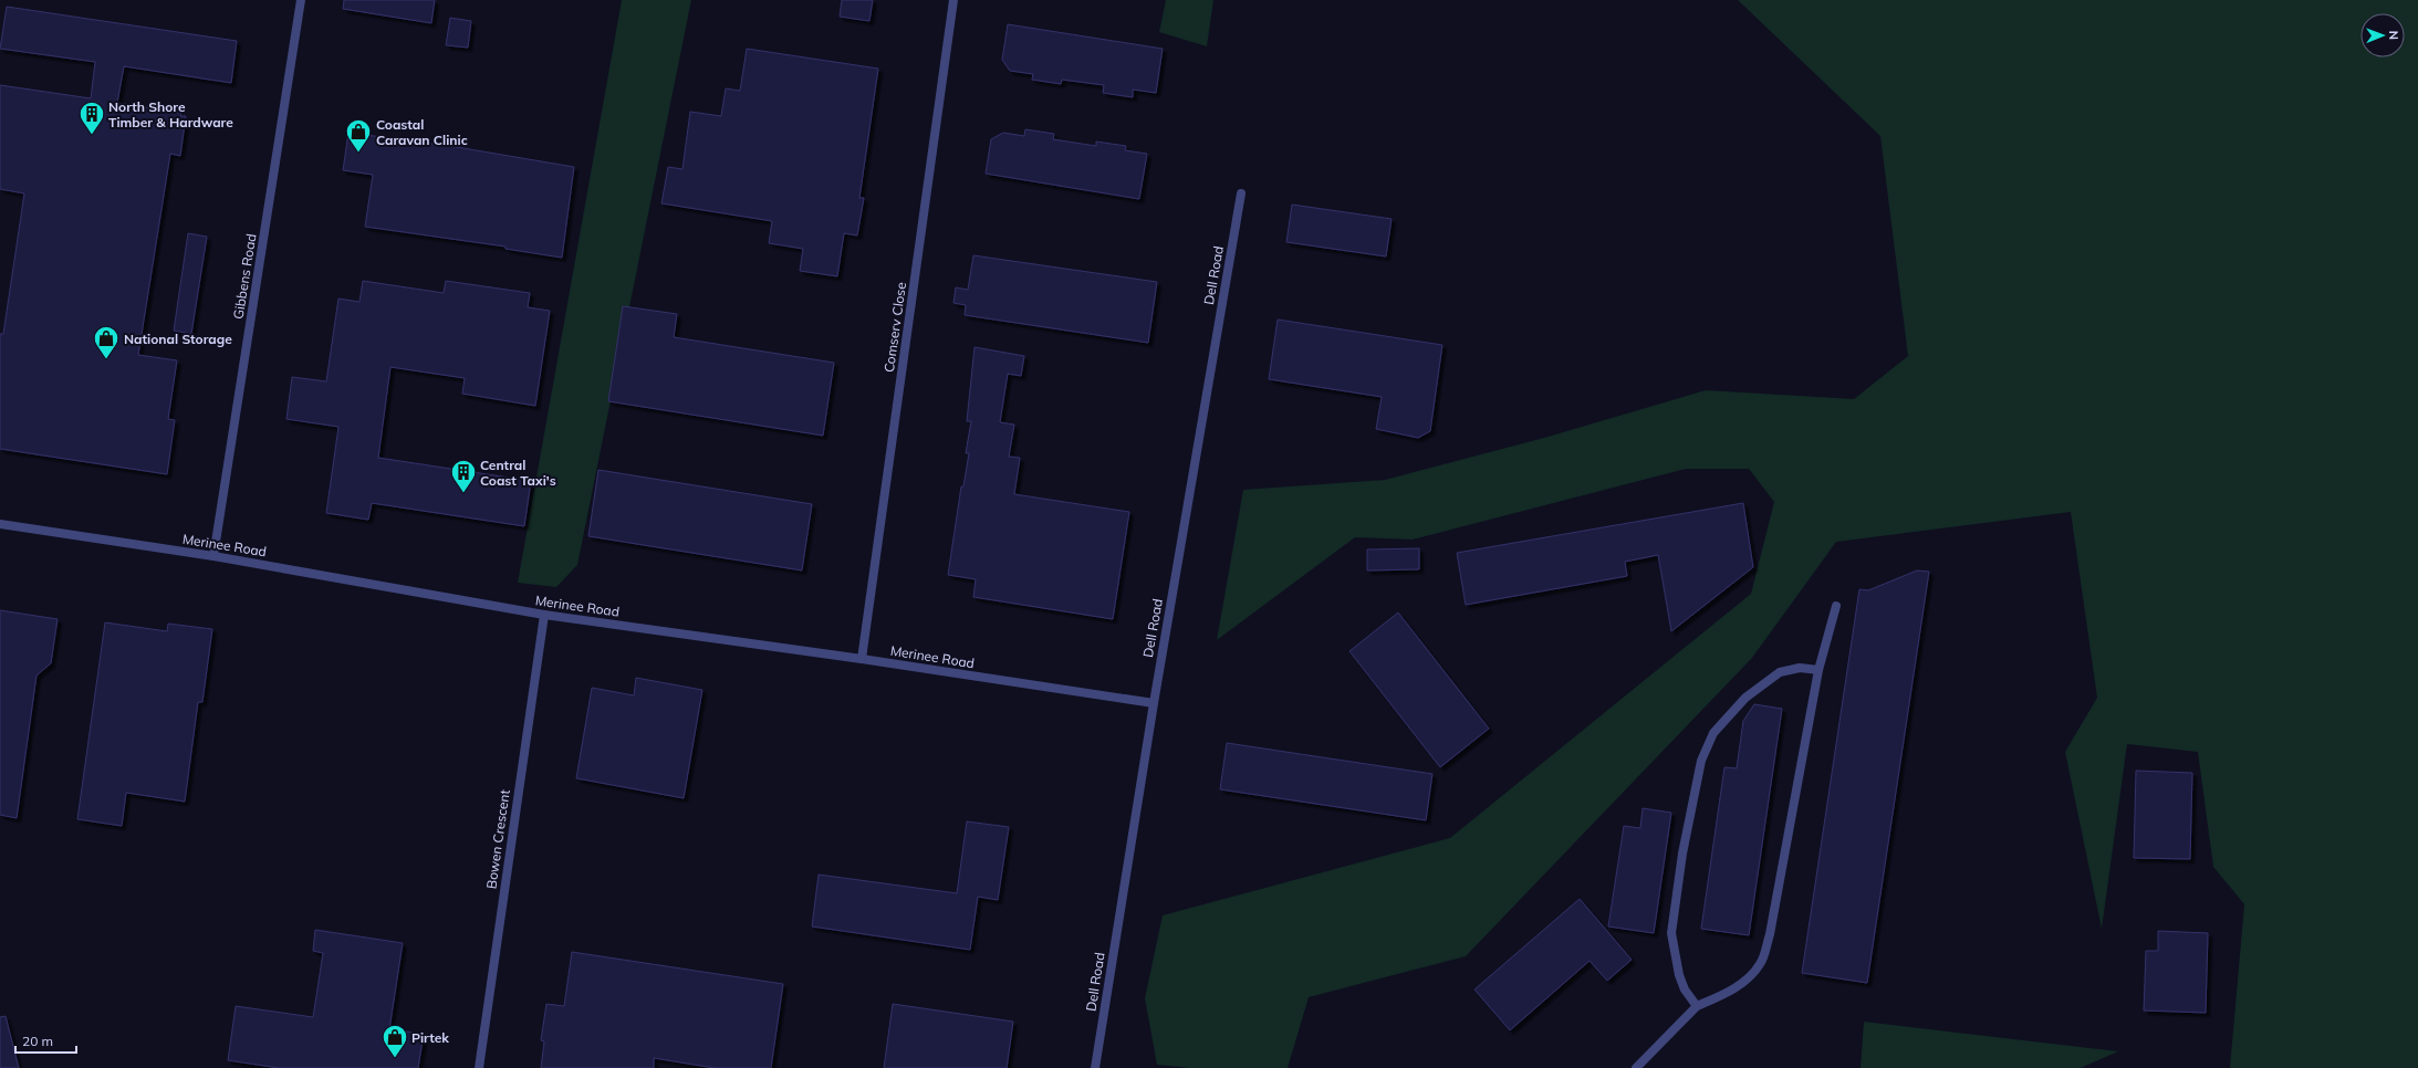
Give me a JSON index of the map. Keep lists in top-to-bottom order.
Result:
{
  "streets": {
    "street": [
      "Dell Road",
      "Gibbens Road",
      "Comserv Close",
      "Merinee Road",
      "Bowen Crescent"
    ]
  },
  "crossings": [
    ["Dell Road", "Merinee Road"],
    ["Gibbens Road", "Merinee Road"],
    ["Comserv Close", "Merinee Road"],
    ["Merinee Road", "Bowen Crescent"]
  ],
  "places": {
    "building": ["North Shore Timber & Hardware", "Central Coast Taxi's"],
    "shop": ["Coastal Caravan Clinic", "National Storage", "Pirtek"]
  },
  "scale_bar": "20 m",
  "north": "right"
}
